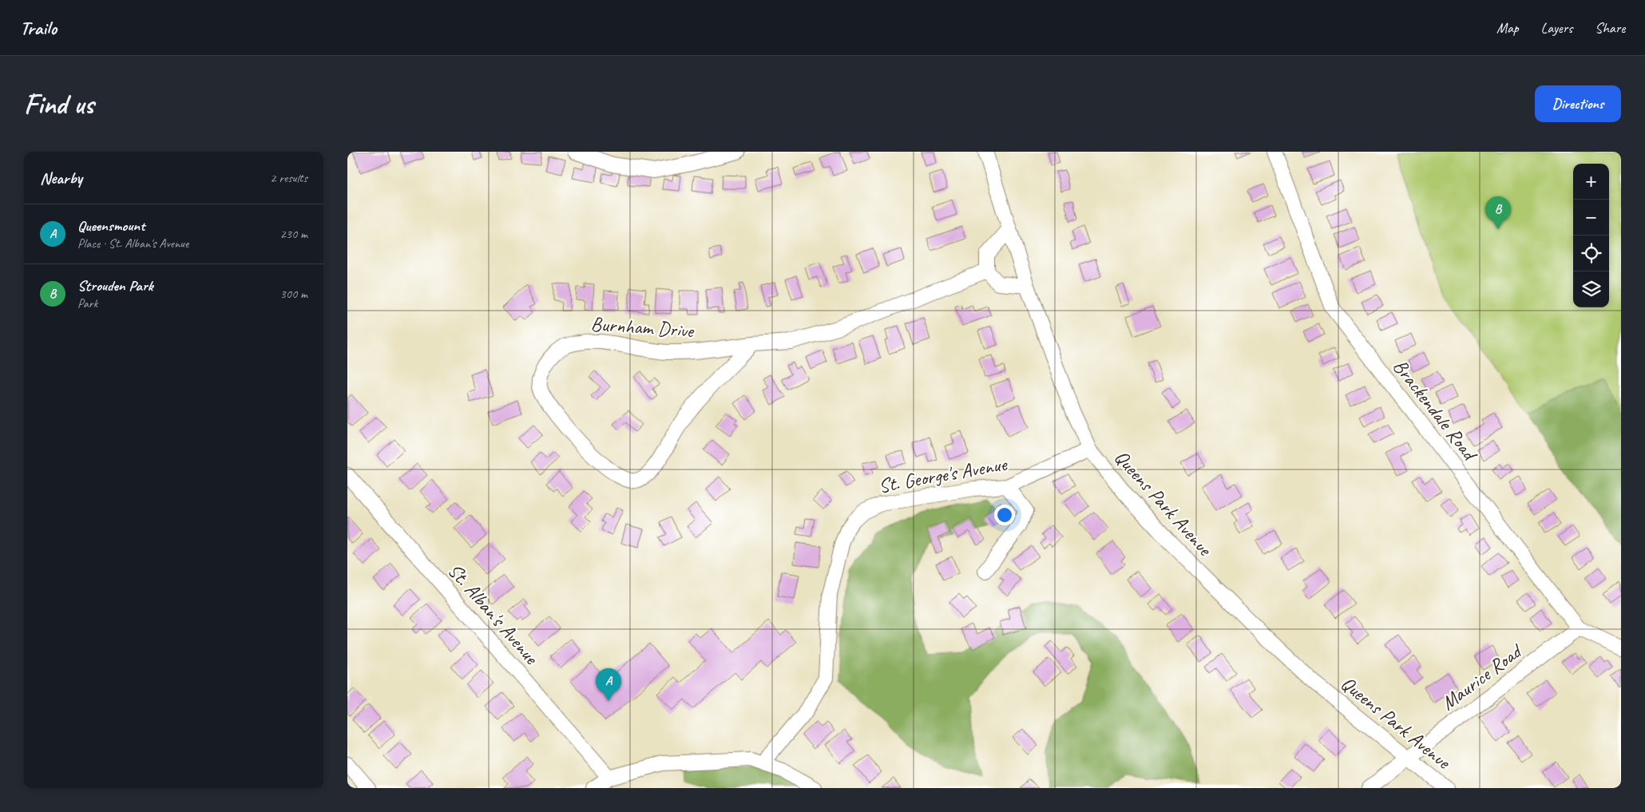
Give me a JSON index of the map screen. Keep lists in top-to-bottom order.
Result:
{
  "streets": {
    "street": [
      "Burnham Drive",
      "Brackendale Road",
      "St. George's Avenue",
      "Queens Park Avenue",
      "St. Alban's Avenue",
      "Maurice Road"
    ]
  },
  "crossings": [
    ["Brackendale Road", "Maurice Road"],
    ["St. George's Avenue", "Queens Park Avenue"],
    ["Queens Park Avenue", "Maurice Road"]
  ],
  "page": {
    "header": "Trailo",
    "nav": ["Map", "Layers", "Share"],
    "buttons": "Directions",
    "title": "Find us",
    "heading": ["Nearby", "2 results"],
    "map_buttons": ["+", "−"],
    "pins": ["B", "A"],
    "list": [
      {
        "mark": "A",
        "name": "Queensmount",
        "note": "Place · St. Alban's Avenue",
        "value": "230 m"
      },
      {
        "mark": "B",
        "name": "Strouden Park",
        "note": "Park",
        "value": "300 m"
      }
    ]
  }
}
